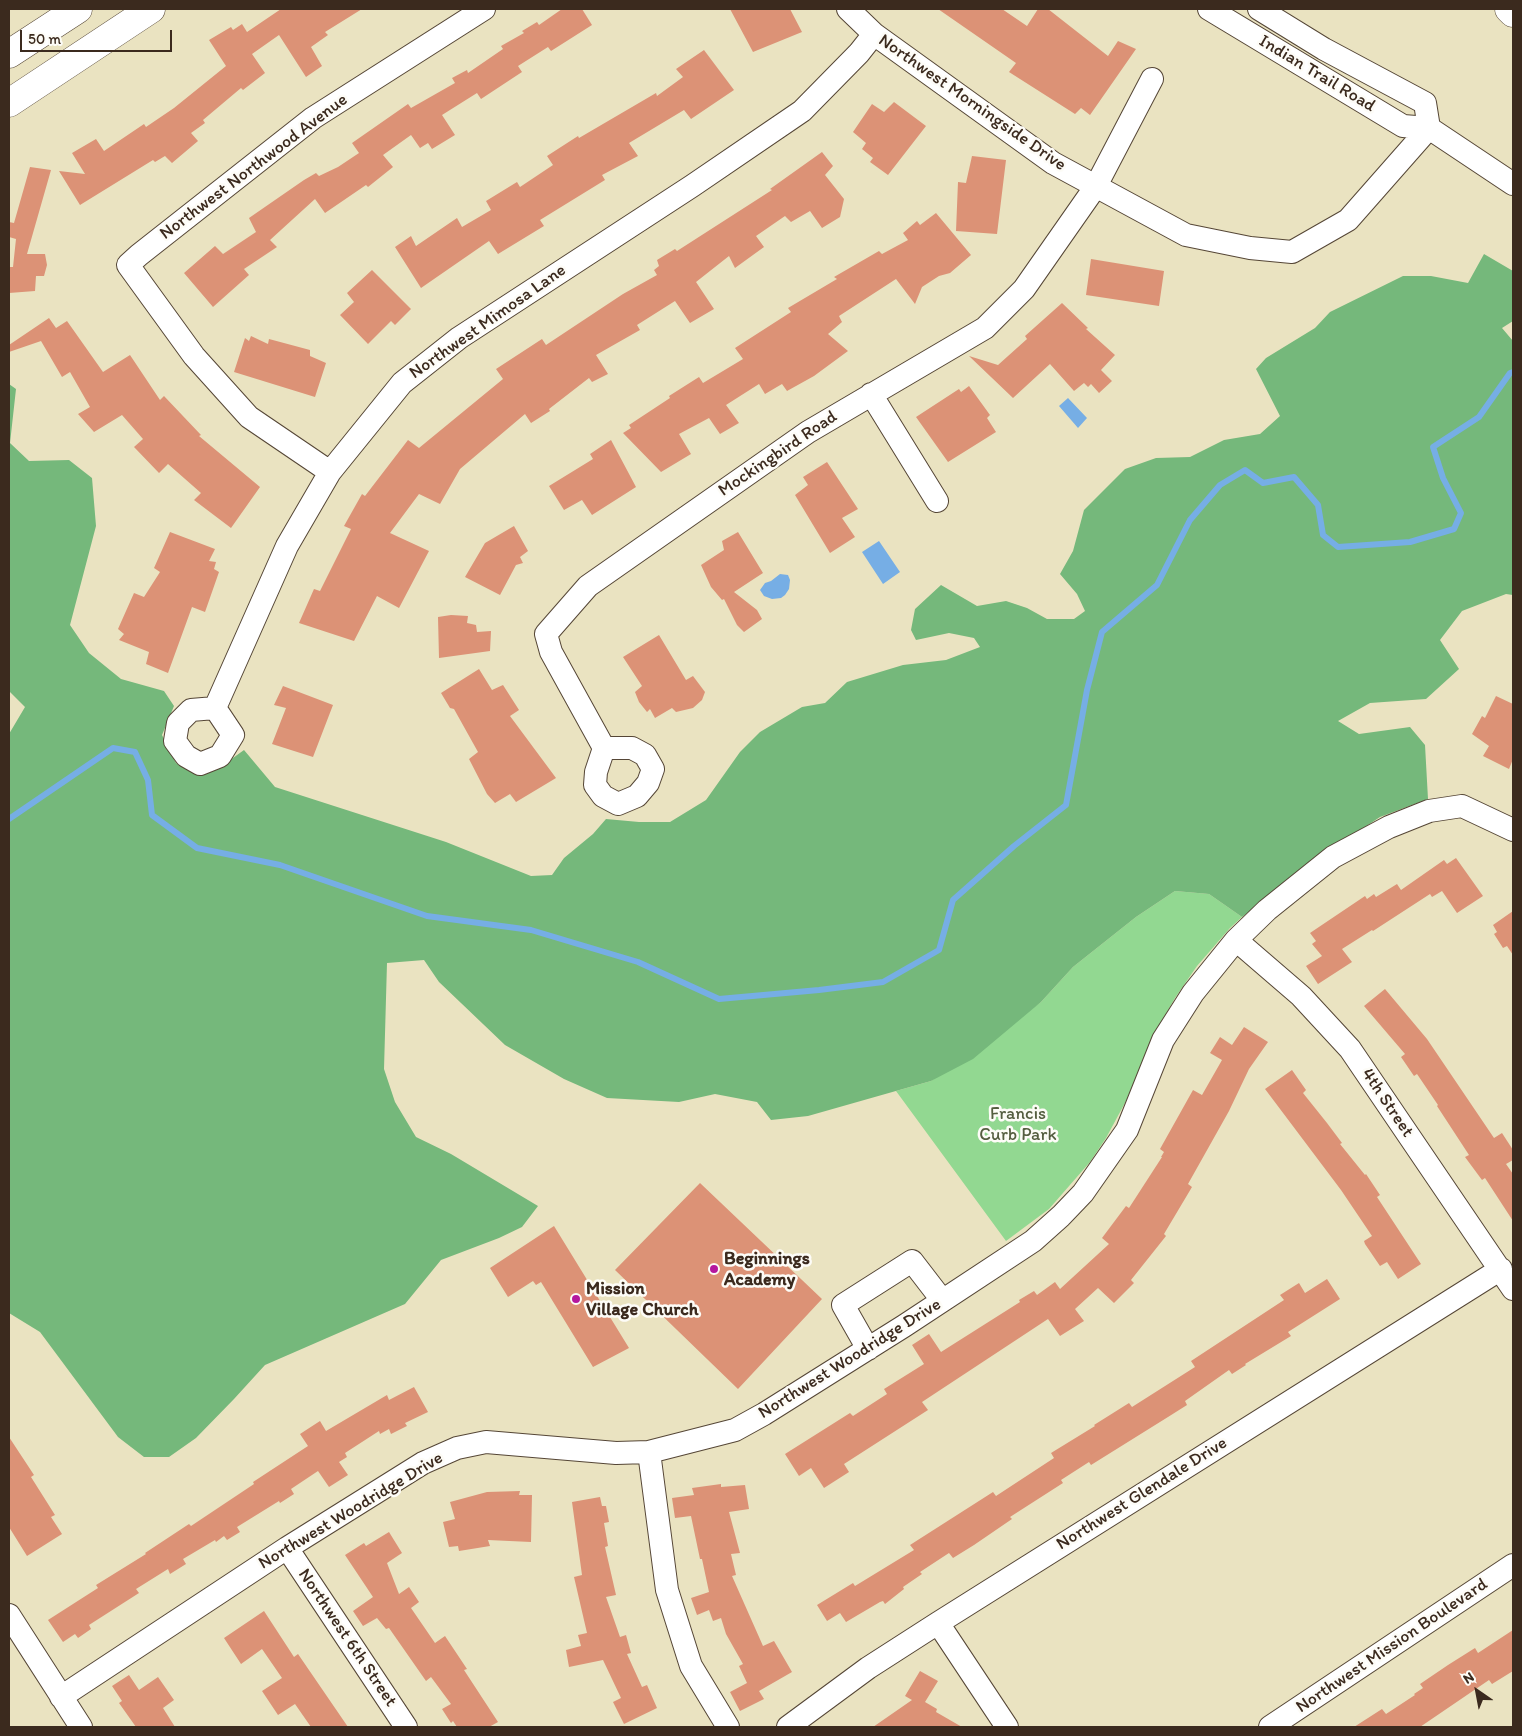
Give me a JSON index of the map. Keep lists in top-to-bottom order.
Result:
{
  "streets": {
    "street": [
      "Indian Trail Road",
      "Northwest Morningside Drive",
      "Northwest Northwood Avenue",
      "Northwest Mimosa Lane",
      "Mockingbird Road",
      "4th Street",
      "Northwest Woodridge Drive",
      "Northwest Glendale Drive",
      "Northwest 6th Street",
      "Northwest Mission Boulevard"
    ]
  },
  "crossings": [
    ["Indian Trail Road", "Northwest Morningside Drive"],
    ["Northwest Morningside Drive", "Northwest Mimosa Lane"],
    ["Northwest Morningside Drive", "Mockingbird Road"],
    ["Northwest Northwood Avenue", "Northwest Mimosa Lane"],
    ["4th Street", "Northwest Woodridge Drive"],
    ["4th Street", "Northwest Glendale Drive"],
    ["Northwest Woodridge Drive", "Northwest 6th Street"]
  ],
  "parks": ["Francis Curb Park"],
  "places": ["Beginnings Academy", "Mission Village Church"],
  "scale_bar": "50 m",
  "north": "top left"
}
